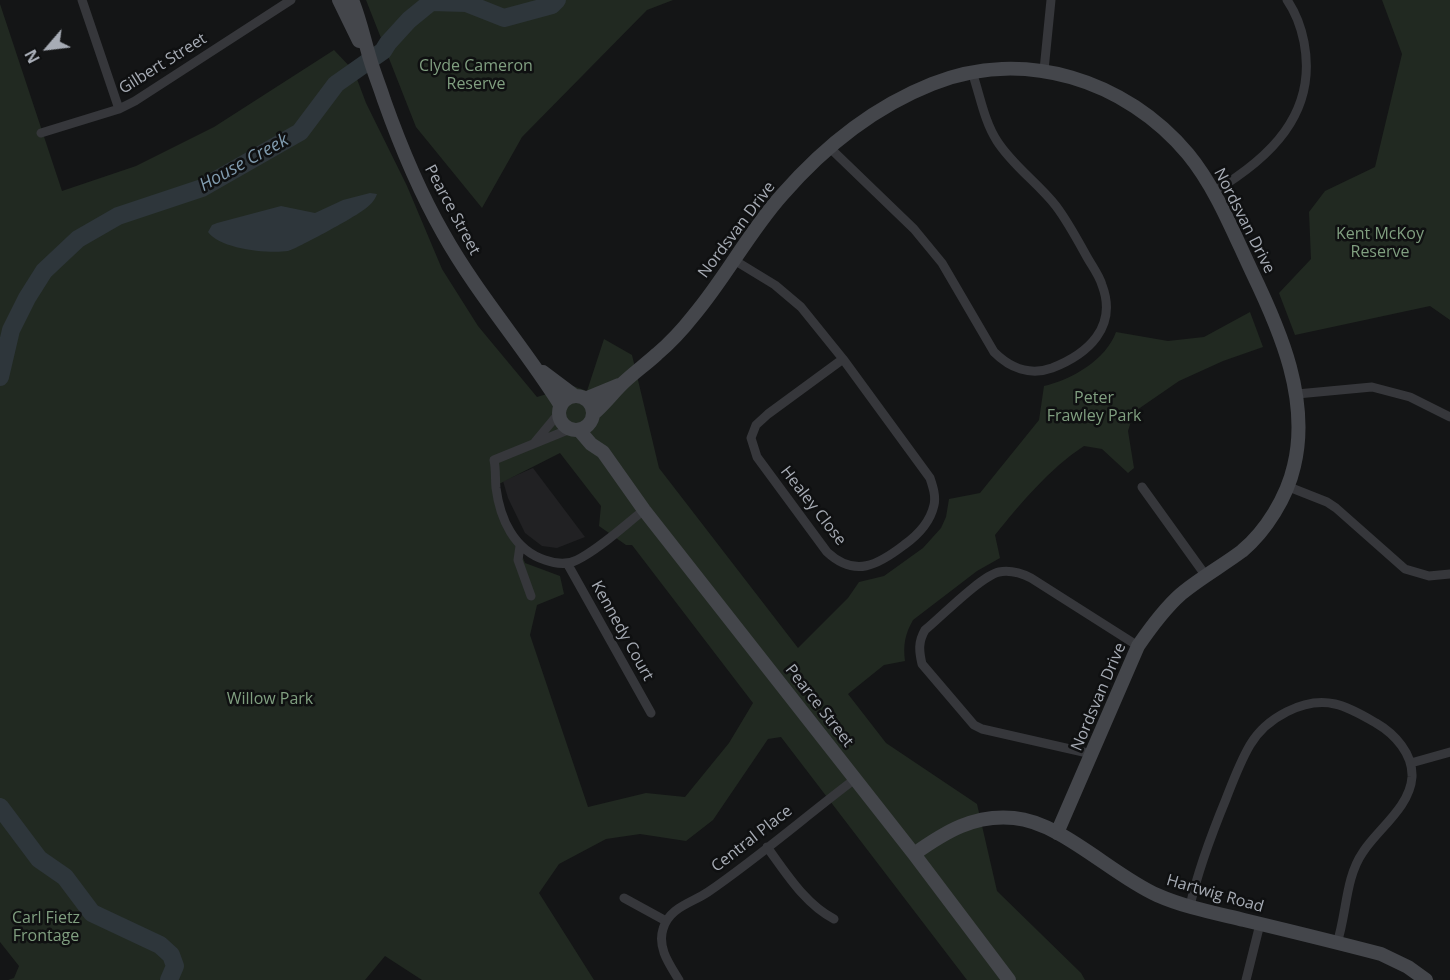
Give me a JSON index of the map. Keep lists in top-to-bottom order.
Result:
{
  "streets": {
    "street": [
      "Gilbert Street",
      "Pearce Street",
      "Nordsvan Drive",
      "Healey Close",
      "Kennedy Court",
      "Central Place",
      "Hartwig Road"
    ]
  },
  "crossings": [
    ["Pearce Street", "Nordsvan Drive"],
    ["Pearce Street", "Kennedy Court"],
    ["Pearce Street", "Central Place"],
    ["Pearce Street", "Hartwig Road"],
    ["Nordsvan Drive", "Healey Close"],
    ["Nordsvan Drive", "Hartwig Road"]
  ],
  "water": ["House Creek"],
  "parks": [
    "Clyde Cameron Reserve",
    "Kent McKoy Reserve",
    "Peter Frawley Park",
    "Willow Park",
    "Carl Fietz Frontage"
  ],
  "north": "bottom left"
}
